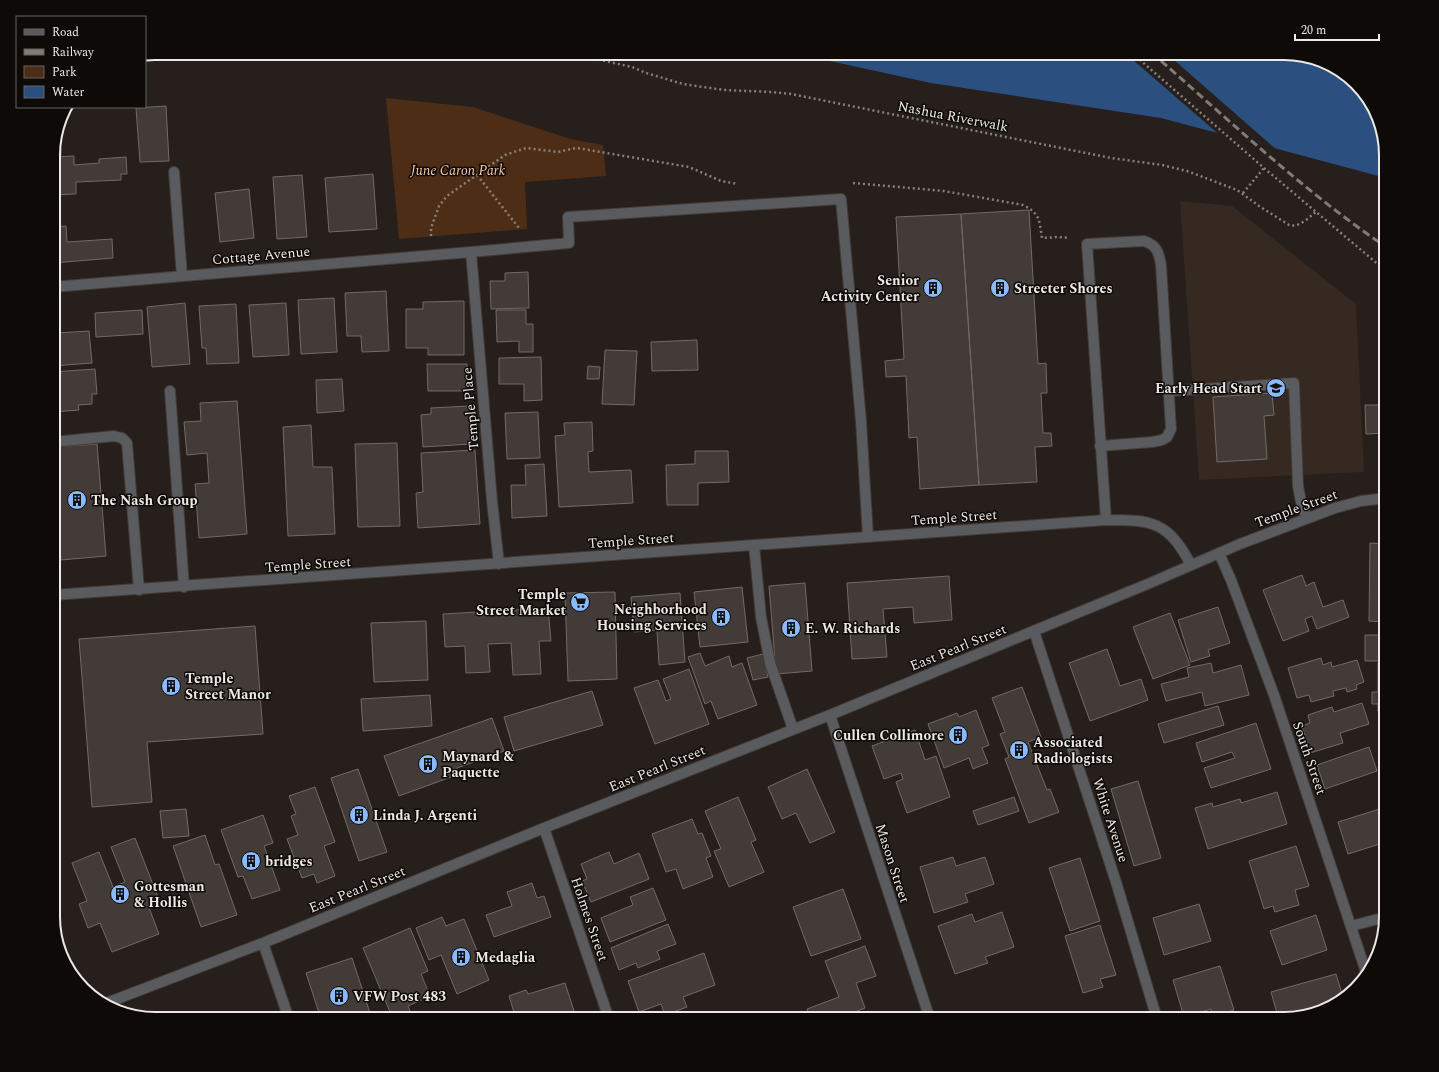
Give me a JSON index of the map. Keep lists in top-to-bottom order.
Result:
{
  "streets": {
    "street": [
      "Cottage Avenue",
      "Temple Place",
      "Temple Street",
      "East Pearl Street",
      "South Street",
      "White Avenue",
      "Mason Street",
      "Holmes Street"
    ],
    "path": ["Nashua Riverwalk"]
  },
  "crossings": [
    ["Cottage Avenue", "Temple Place"],
    ["Cottage Avenue", "Temple Street"],
    ["Temple Place", "Temple Street"],
    ["Temple Street", "East Pearl Street"],
    ["Temple Street", "South Street"],
    ["East Pearl Street", "South Street"],
    ["East Pearl Street", "White Avenue"],
    ["East Pearl Street", "Mason Street"],
    ["East Pearl Street", "Holmes Street"]
  ],
  "parks": ["June Caron Park"],
  "places": {
    "building": [
      "Senior Activity Center",
      "Streeter Shores",
      "The Nash Group",
      "Neighborhood Housing Services",
      "E. W. Richards",
      "Temple Street Manor",
      "Cullen Collimore",
      "Associated Radiologists",
      "Maynard & Paquette",
      "Linda J. Argenti",
      "bridges",
      "Gottesman & Hollis",
      "Medaglia",
      "VFW Post 483"
    ],
    "school or university": ["Early Head Start"],
    "supermarket": ["Temple Street Market"]
  },
  "legend": [
    "Road",
    "Railway",
    "Park",
    "Water"
  ],
  "scale_bar": "20 m"
}
